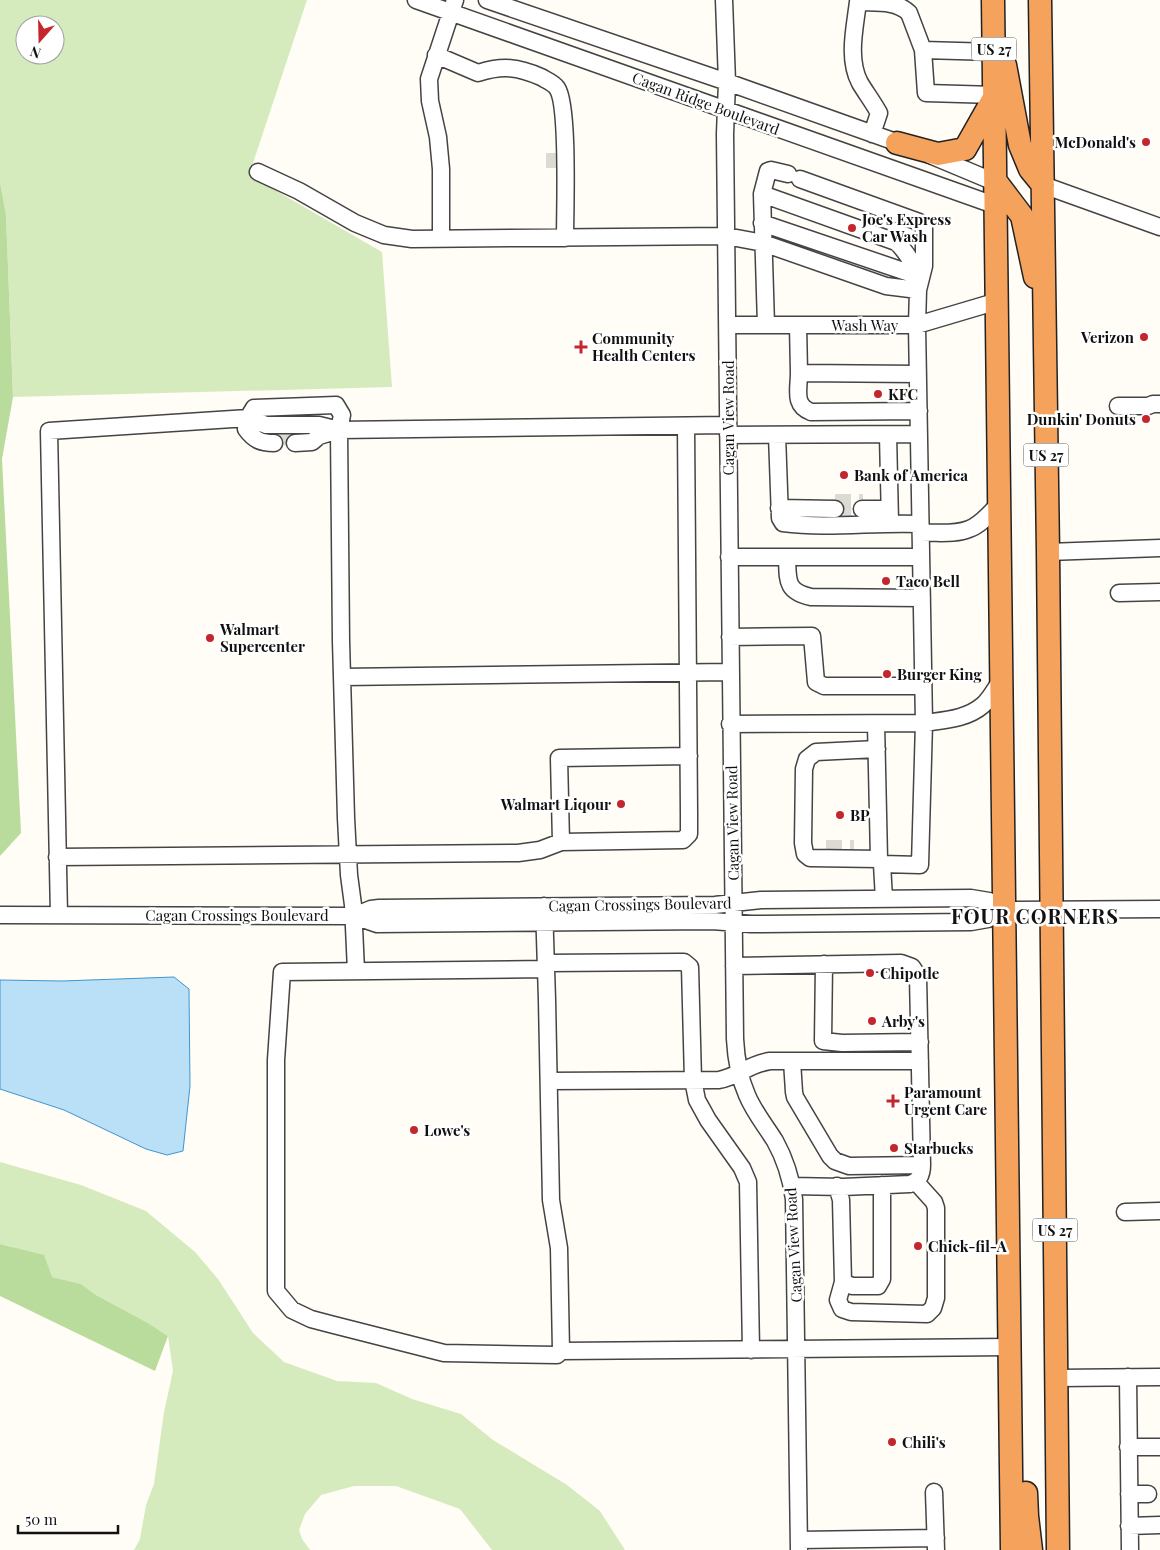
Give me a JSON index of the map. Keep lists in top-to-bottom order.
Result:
{
  "streets": {
    "highway": ["US 27"],
    "street": [
      "Cagan Ridge Boulevard",
      "Wash Way",
      "Cagan View Road",
      "Cagan Crossings Boulevard"
    ]
  },
  "crossings": [
    ["US 27", "Cagan Ridge Boulevard"],
    ["US 27", "Wash Way"],
    ["US 27", "Cagan Crossings Boulevard"],
    ["Cagan Ridge Boulevard", "Cagan View Road"],
    ["Wash Way", "Cagan View Road"],
    ["Cagan View Road", "Cagan Crossings Boulevard"]
  ],
  "districts": ["FOUR CORNERS"],
  "places": {
    "other": [
      "McDonald's",
      "Joe's Express Car Wash",
      "Verizon",
      "KFC",
      "Dunkin' Donuts",
      "Bank of America",
      "Taco Bell",
      "Walmart Supercenter",
      "Burger King",
      "Walmart Liqour",
      "BP",
      "Chipotle",
      "Arby's",
      "Lowe's",
      "Starbucks",
      "Chick-fil-A",
      "Chili's"
    ],
    "health": ["Community Health Centers", "Paramount Urgent Care"]
  },
  "scale_bar": "50 m",
  "north": "bottom"
}
